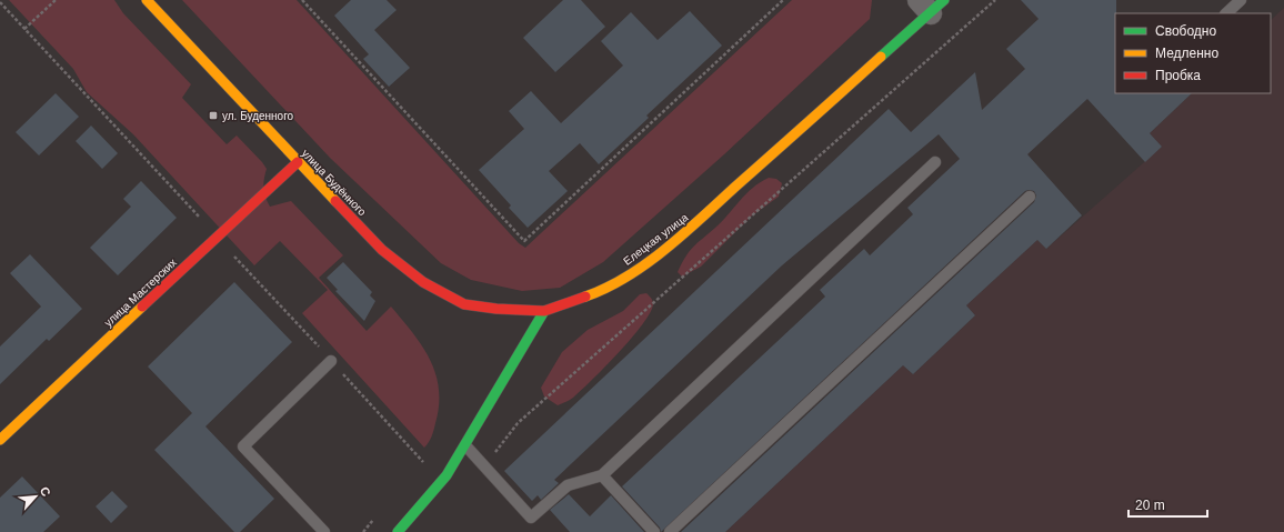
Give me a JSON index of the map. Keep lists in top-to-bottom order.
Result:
{
  "streets": {
    "main road": ["улица Будённого", "Елецкая улица", "улица Мастерских"]
  },
  "crossings": [
    ["улица Будённого", "Елецкая улица"],
    ["улица Будённого", "улица Мастерских"]
  ],
  "places": {
    "transit": ["ул. Буденного"]
  },
  "legend": ["Свободно", "Медленно", "Пробка"],
  "scale_bar": "20 m",
  "north": "top right"
}
